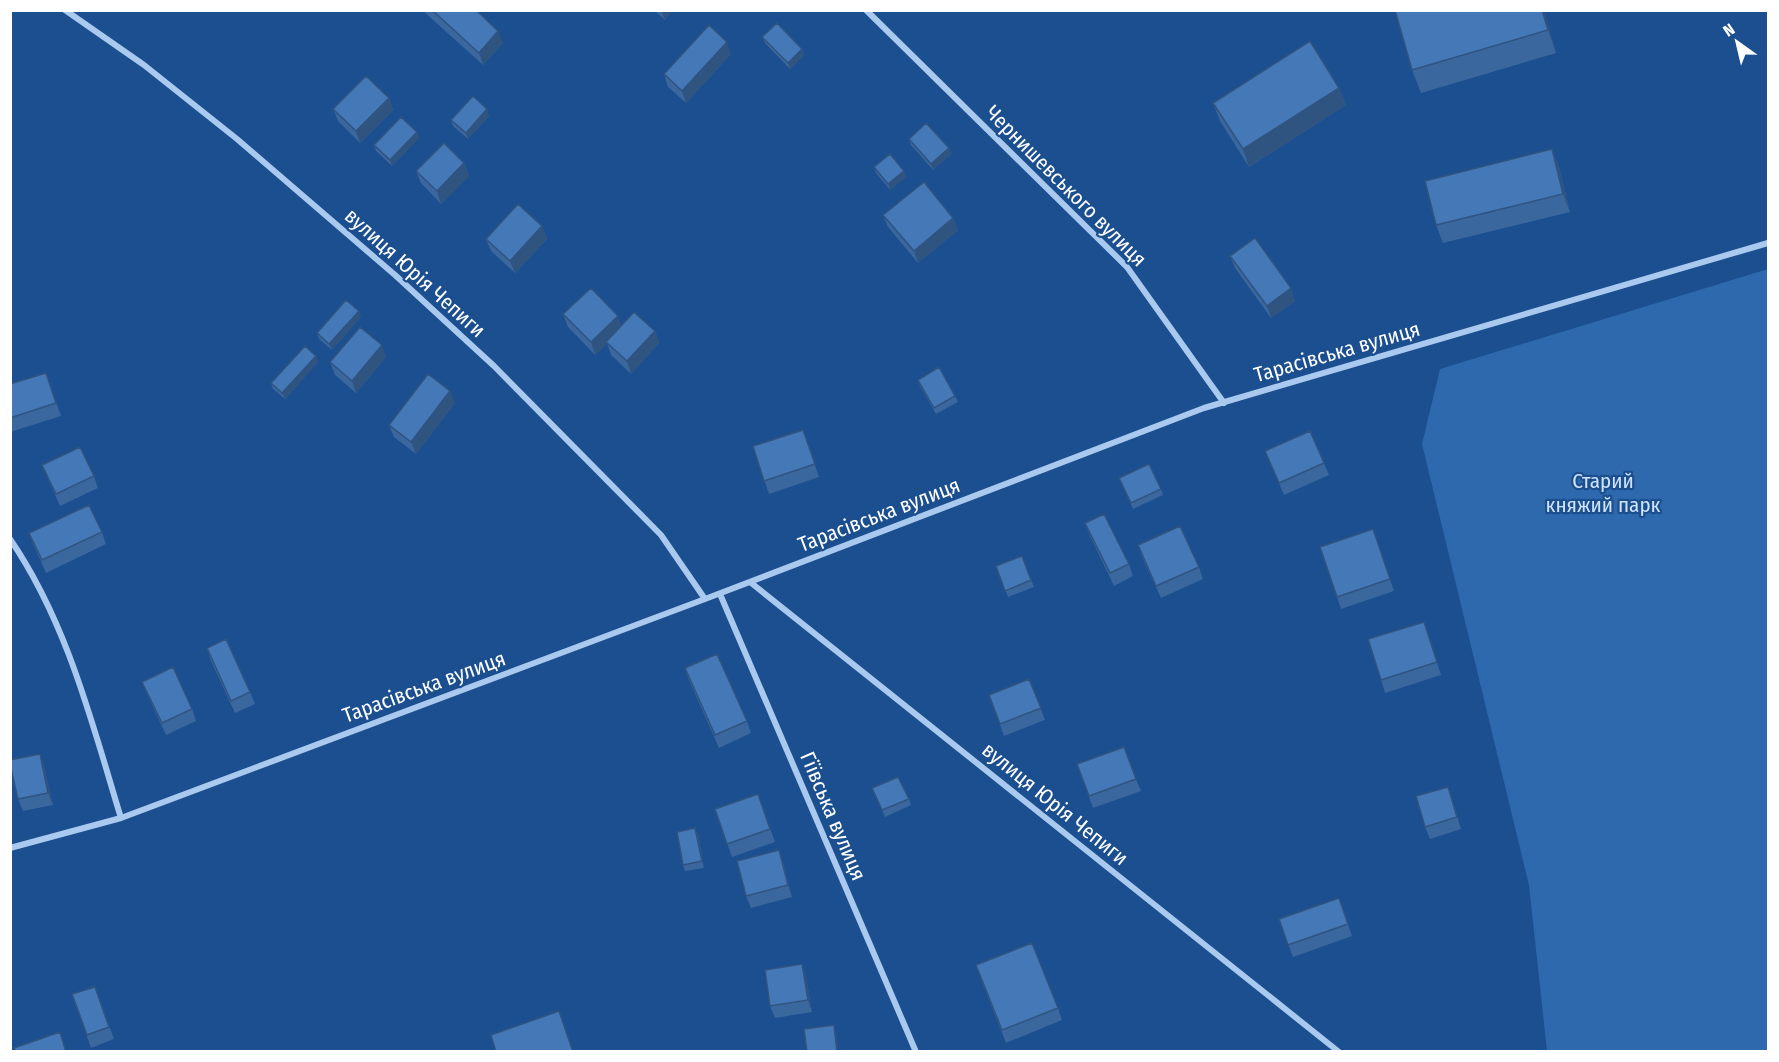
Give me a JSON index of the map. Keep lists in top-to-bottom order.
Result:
{
  "streets": {
    "street": [
      "Чернишевського вулиця",
      "вулиця Юрія Чепиги",
      "Тарасівська вулиця",
      "Гіївська вулиця"
    ]
  },
  "crossings": [
    ["Чернишевського вулиця", "Тарасівська вулиця"],
    ["вулиця Юрія Чепиги", "Тарасівська вулиця"],
    ["Тарасівська вулиця", "Гіївська вулиця"]
  ],
  "parks": ["Старий княжий парк"],
  "north": "top left"
}
